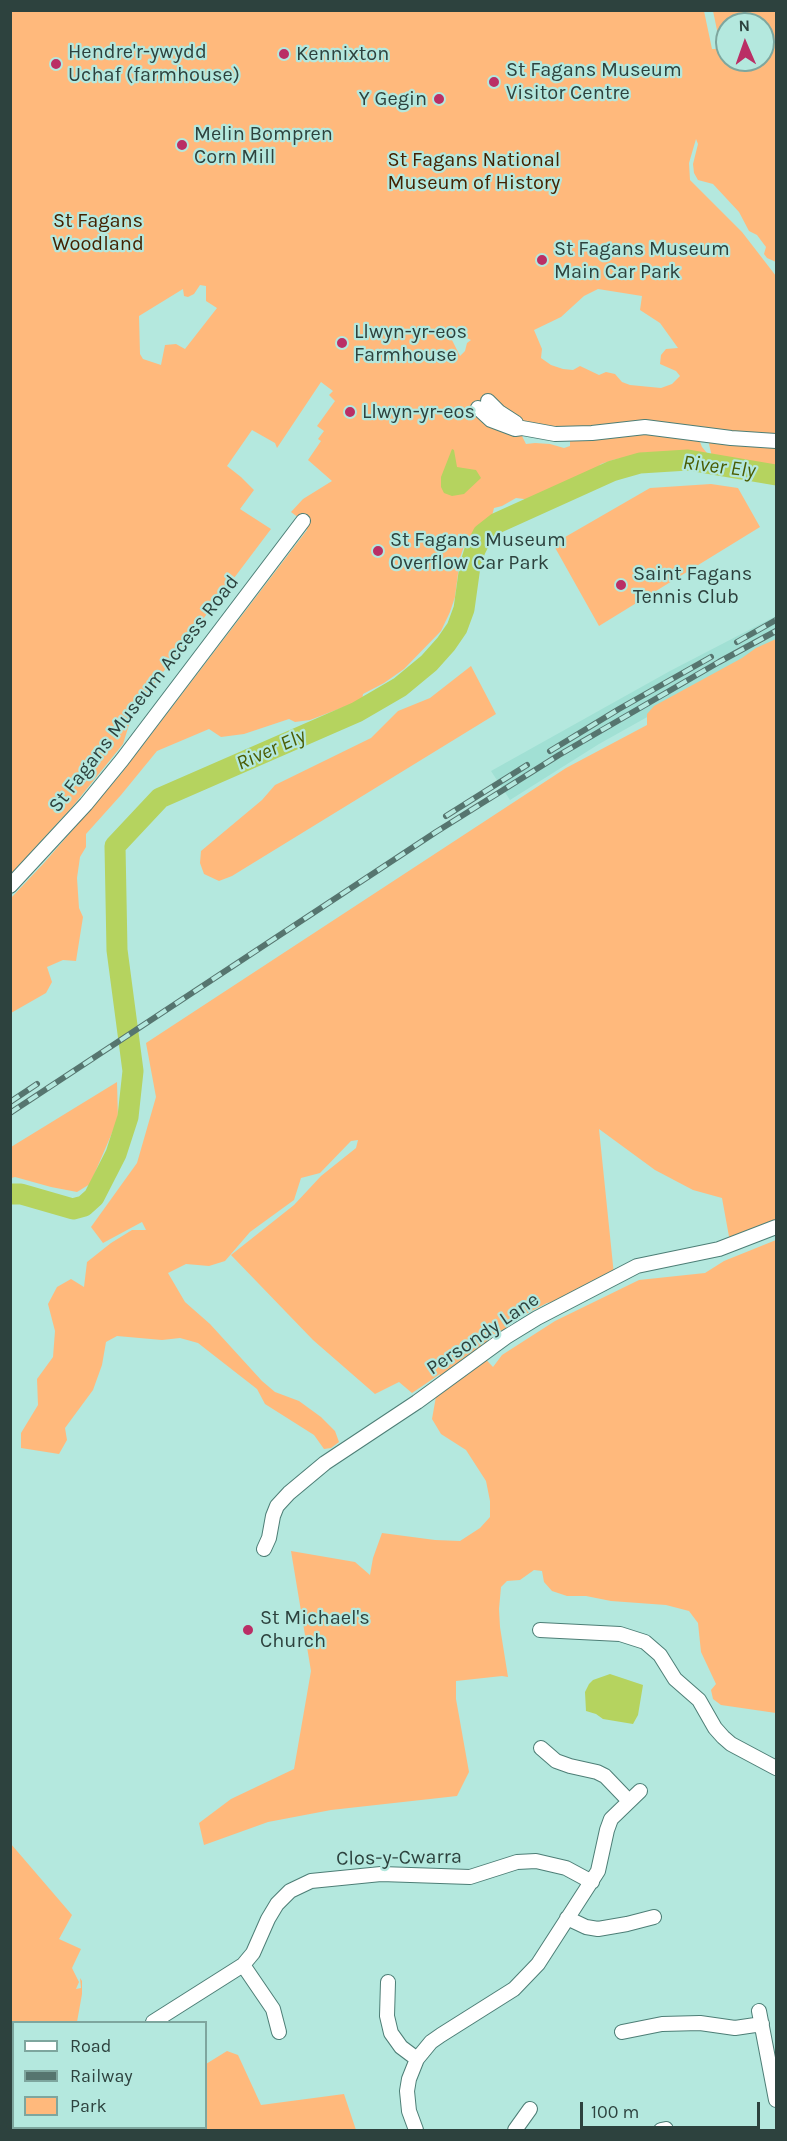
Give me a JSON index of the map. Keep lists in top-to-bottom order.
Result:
{
  "streets": {
    "street": ["St Fagans Museum Access Road", "Persondy Lane", "Clos-y-Cwarra"]
  },
  "water": ["River Ely"],
  "parks": ["St Fagans National Museum of History", "St Fagans Woodland"],
  "places": [
    "Kennixton",
    "Hendre'r-ywydd Uchaf (farmhouse)",
    "St Fagans Museum Visitor Centre",
    "Y Gegin",
    "Melin Bompren Corn Mill",
    "St Fagans Museum Main Car Park",
    "Llwyn-yr-eos Farmhouse",
    "Llwyn-yr-eos",
    "St Fagans Museum Overflow Car Park",
    "Saint Fagans Tennis Club",
    "St Michael's Church"
  ],
  "legend": ["Road", "Railway", "Park"],
  "scale_bar": "100 m",
  "north": "top"
}
